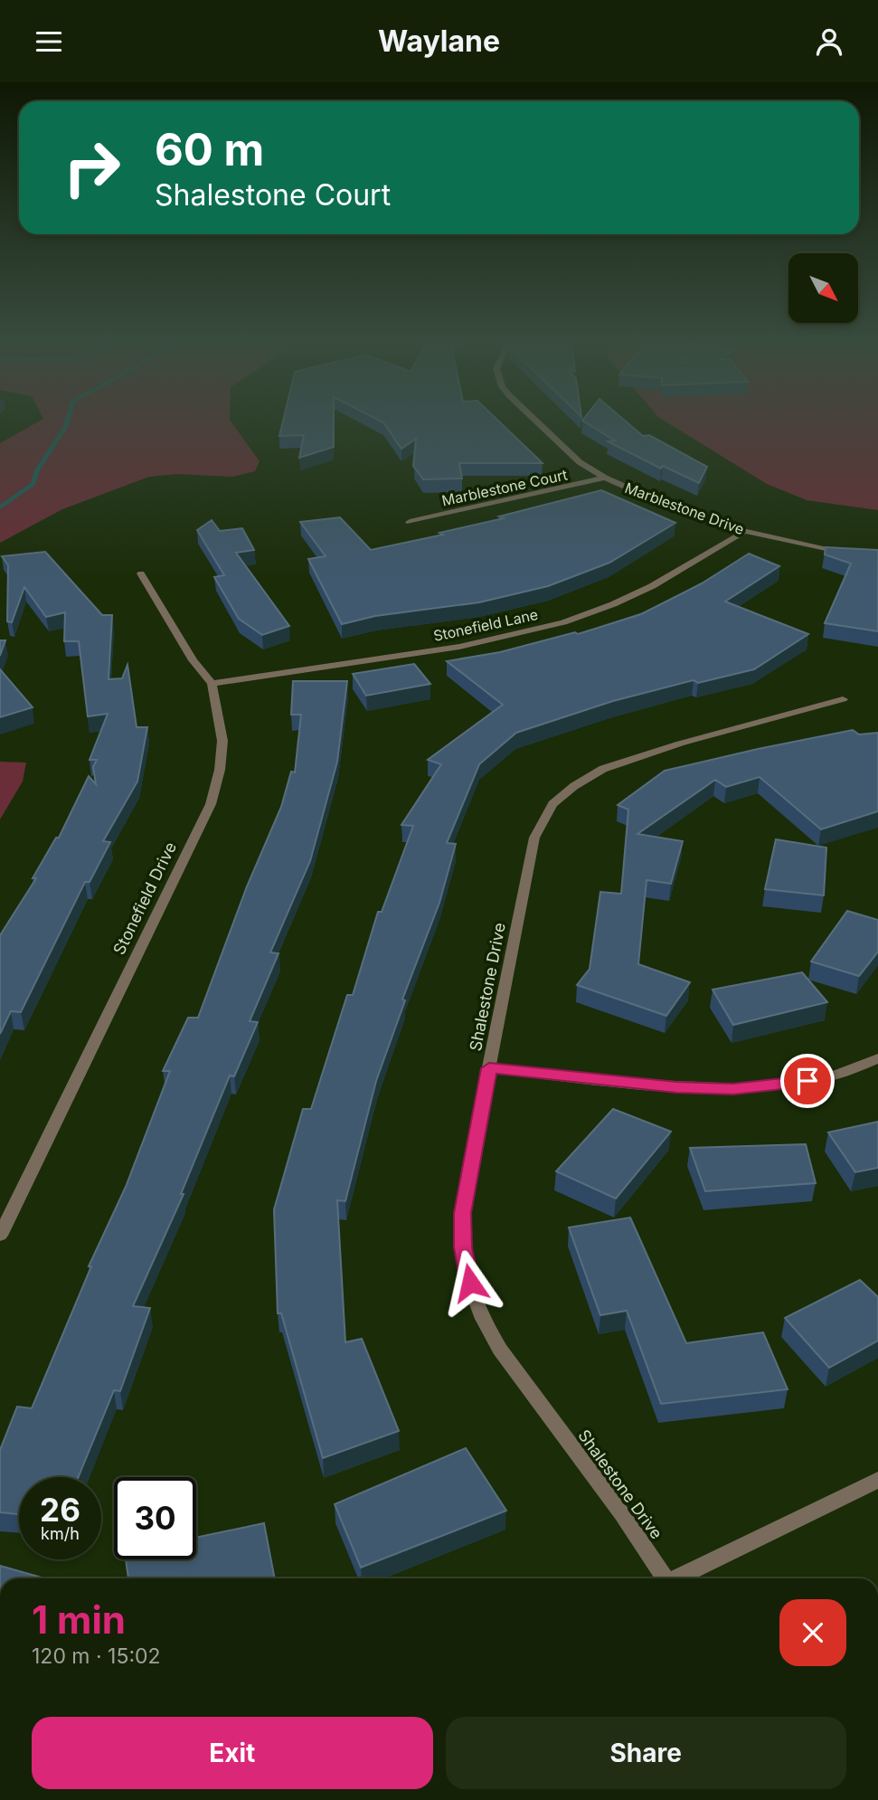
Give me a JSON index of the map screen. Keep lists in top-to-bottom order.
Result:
{
  "streets": {
    "street": [
      "Marblestone Court",
      "Marblestone Drive",
      "Stonefield Lane",
      "Stonefield Drive",
      "Shalestone Drive"
    ]
  },
  "crossings": [
    ["Marblestone Court", "Marblestone Drive"],
    ["Marblestone Drive", "Stonefield Lane"],
    ["Stonefield Lane", "Stonefield Drive"]
  ],
  "north": "bottom right",
  "page": {
    "header": "Waylane",
    "turn": ["60 m", "Shalestone Court"],
    "speed": "26 km/h",
    "limit": "30",
    "heading": ["1 min", "120 m · 15:02"],
    "buttons": ["Exit", "Share"]
  }
}
